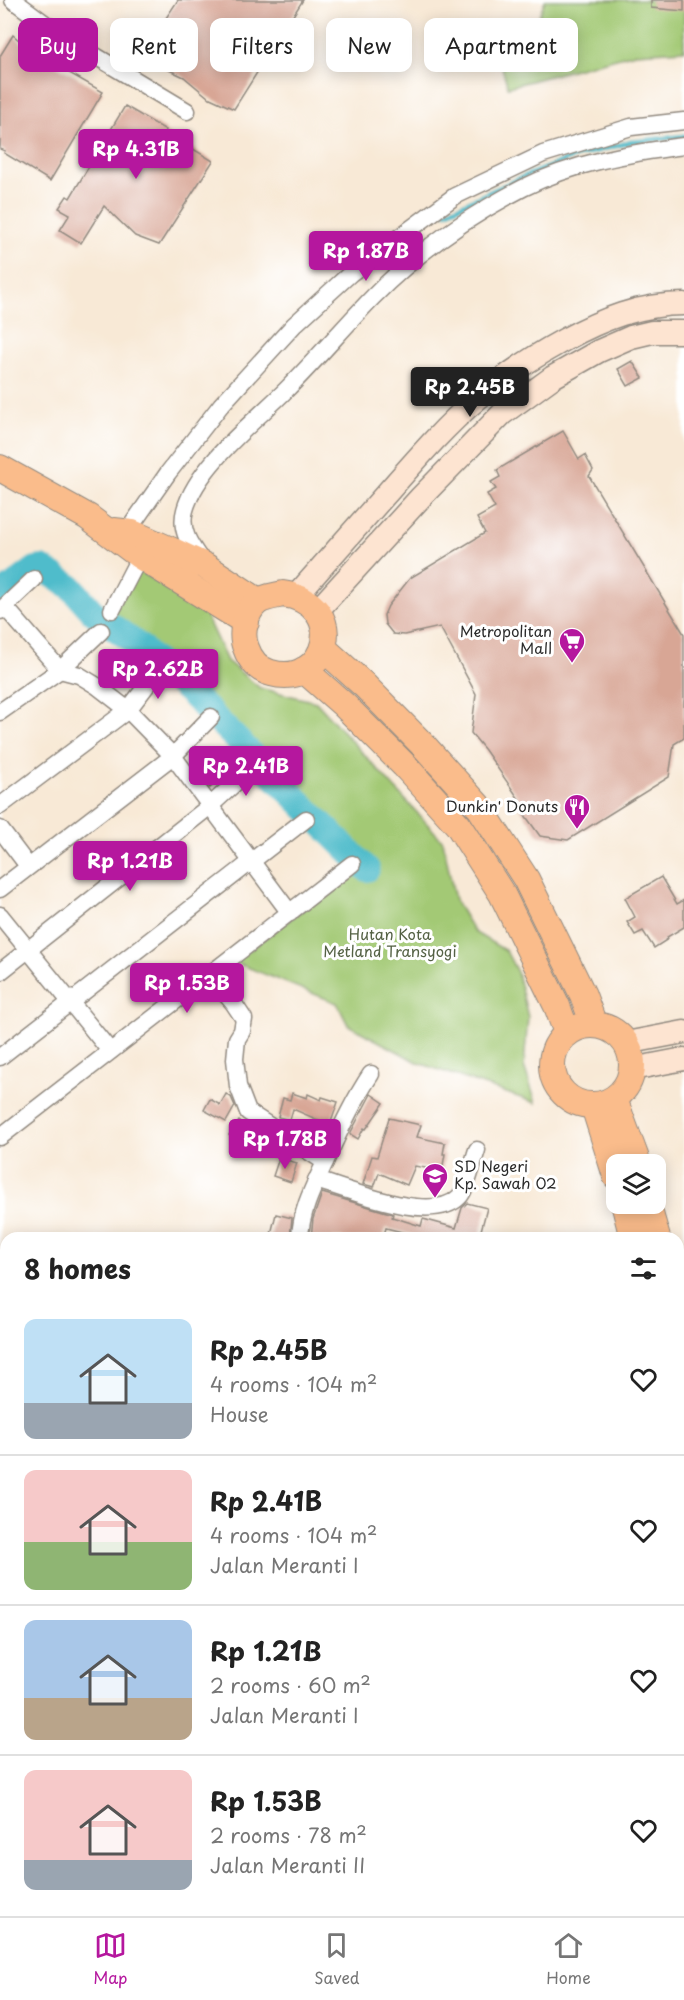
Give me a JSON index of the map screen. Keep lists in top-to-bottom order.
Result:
{
  "parks": ["Hutan Kota Metland Transyogi"],
  "places": {
    "supermarket": ["Metropolitan Mall"],
    "restaurant": ["Dunkin' Donuts"],
    "school or university": ["SD Negeri Kp. Sawah 02"]
  },
  "page": {
    "chip": [
      "Buy",
      "Rent",
      "Filters",
      "New",
      "Apartment"
    ],
    "price": [
      "Rp 4.31B",
      "Rp 1.87B",
      "Rp 2.45B",
      "Rp 2.62B",
      "Rp 2.41B",
      "Rp 1.21B",
      "Rp 1.53B",
      "Rp 1.78B"
    ],
    "heading": "8 homes",
    "list": [
      {
        "name": "Rp 2.45B",
        "note": "4 rooms · 104 m² · House"
      },
      {
        "name": "Rp 2.41B",
        "note": "4 rooms · 104 m² · Jalan Meranti I"
      },
      {
        "name": "Rp 1.21B",
        "note": "2 rooms · 60 m² · Jalan Meranti I"
      },
      {
        "name": "Rp 1.53B",
        "note": "2 rooms · 78 m² · Jalan Meranti II"
      }
    ],
    "tabs": ["Map", "Saved", "Home"]
  }
}
